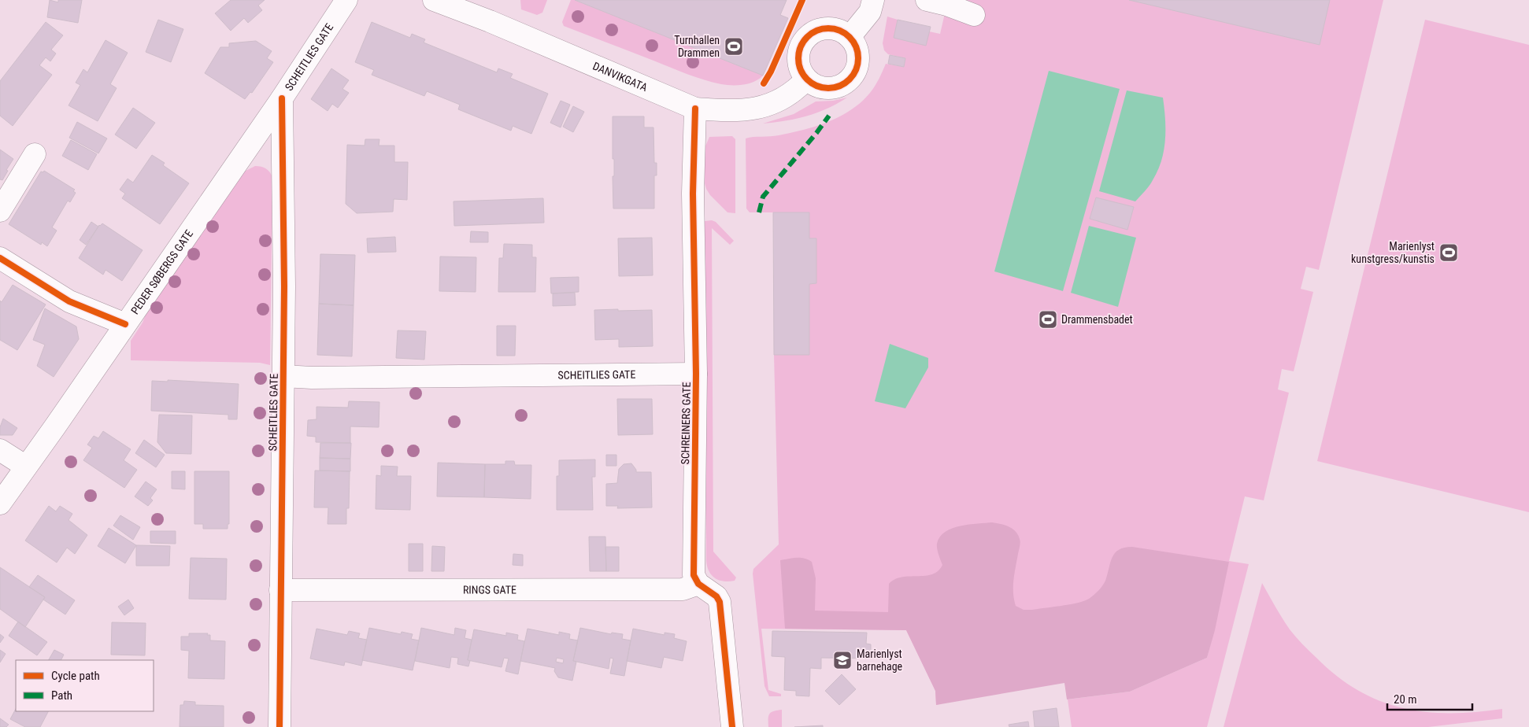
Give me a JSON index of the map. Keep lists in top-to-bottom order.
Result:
{
  "streets": {
    "street": [
      "SCHEITLIES GATE",
      "DANVIKGATA",
      "PEDER SØBERGS GATE",
      "SCHREINERS GATE",
      "RINGS GATE"
    ]
  },
  "crossings": [
    ["SCHEITLIES GATE", "PEDER SØBERGS GATE"],
    ["SCHEITLIES GATE", "SCHREINERS GATE"],
    ["SCHEITLIES GATE", "RINGS GATE"],
    ["DANVIKGATA", "SCHREINERS GATE"],
    ["SCHREINERS GATE", "RINGS GATE"]
  ],
  "places": {
    "sports": ["Turnhallen Drammen", "Marienlyst kunstgress/kunstis", "Drammensbadet"],
    "school or university": ["Marienlyst barnehage"]
  },
  "legend": ["Cycle path", "Path"],
  "scale_bar": "20 m"
}
